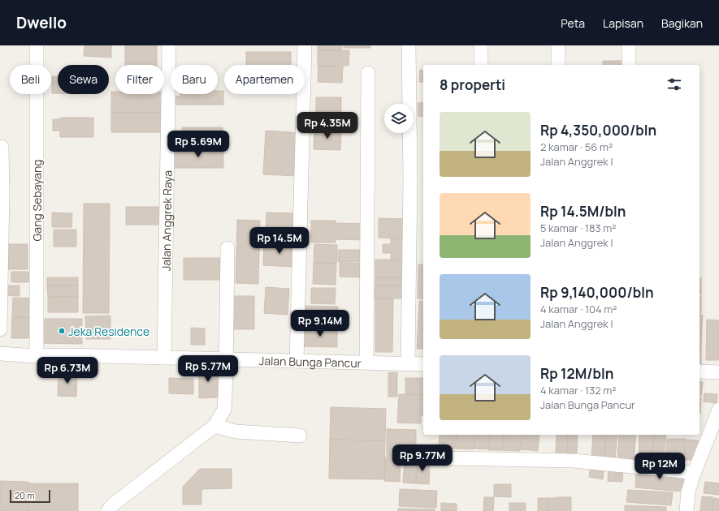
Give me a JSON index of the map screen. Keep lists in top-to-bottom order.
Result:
{
  "streets": {
    "street": ["Gang Sebayang", "Jalan Anggrek Raya", "Jalan Bunga Pancur"]
  },
  "crossings": [
    ["Gang Sebayang", "Jalan Bunga Pancur"],
    ["Jalan Anggrek Raya", "Jalan Bunga Pancur"]
  ],
  "places": ["Jeka Residence"],
  "scale_bar": "20 m",
  "page": {
    "header": "Dwello",
    "nav": ["Peta", "Lapisan", "Bagikan"],
    "chip": [
      "Beli",
      "Sewa",
      "Filter",
      "Baru",
      "Apartemen"
    ],
    "heading": "8 properti",
    "list": [
      {
        "name": "Rp 4,350,000/bln",
        "note": "2 kamar · 56 m² · Jalan Anggrek I"
      },
      {
        "name": "Rp 14.5M/bln",
        "note": "5 kamar · 183 m² · Jalan Anggrek I"
      },
      {
        "name": "Rp 9,140,000/bln",
        "note": "4 kamar · 104 m² · Jalan Anggrek I"
      },
      {
        "name": "Rp 12M/bln",
        "note": "4 kamar · 132 m² · Jalan Bunga Pancur"
      }
    ],
    "price": [
      "Rp 4.35M",
      "Rp 5.69M",
      "Rp 14.5M",
      "Rp 9.14M",
      "Rp 5.77M",
      "Rp 6.73M",
      "Rp 9.77M",
      "Rp 12M"
    ],
    "scale": "20 m"
  }
}
